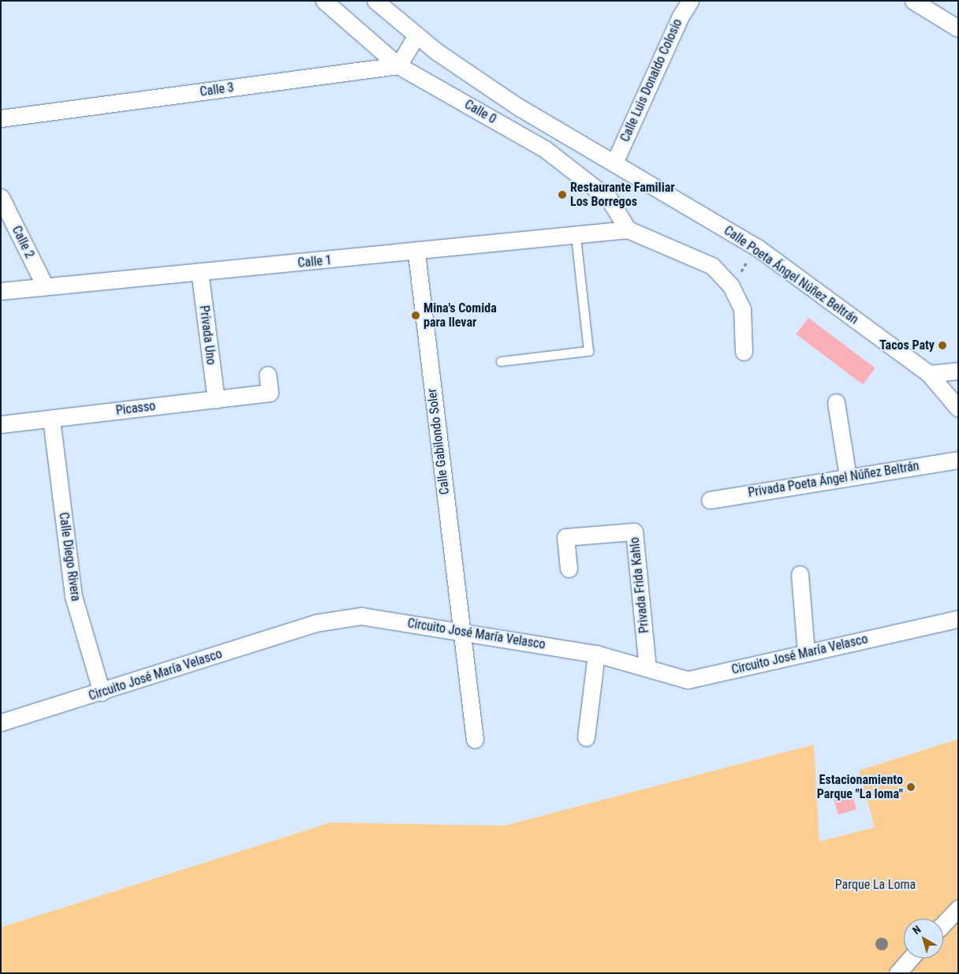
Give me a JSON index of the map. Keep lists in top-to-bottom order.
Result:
{
  "streets": {
    "street": [
      "Calle Luis Donaldo Colosio",
      "Calle 3",
      "Calle 0",
      "Calle 2",
      "Calle 1",
      "Calle Poeta Ángel Núñez Beltrán",
      "Privada Uno",
      "Picasso",
      "Calle Gabilondo Soler",
      "Privada Poeta Ángel Núñez Beltrán",
      "Calle Diego Rivera",
      "Privada Frida Kahlo",
      "Circuito José María Velasco"
    ]
  },
  "crossings": [
    ["Calle Luis Donaldo Colosio", "Calle Poeta Ángel Núñez Beltrán"],
    ["Calle 3", "Calle 0"],
    ["Calle 0", "Calle 1"],
    ["Calle 2", "Calle 1"],
    ["Calle 1", "Privada Uno"],
    ["Calle 1", "Calle Gabilondo Soler"],
    ["Privada Uno", "Picasso"],
    ["Picasso", "Calle Diego Rivera"],
    ["Calle Gabilondo Soler", "Circuito José María Velasco"],
    ["Calle Diego Rivera", "Circuito José María Velasco"],
    ["Privada Frida Kahlo", "Circuito José María Velasco"]
  ],
  "parks": ["Parque La Loma"],
  "places": [
    "Restaurante Familiar Los Borregos",
    "Mina's Comida para llevar",
    "Tacos Paty",
    "Estacionamiento Parque \"La loma\""
  ],
  "north": "top left"
}
